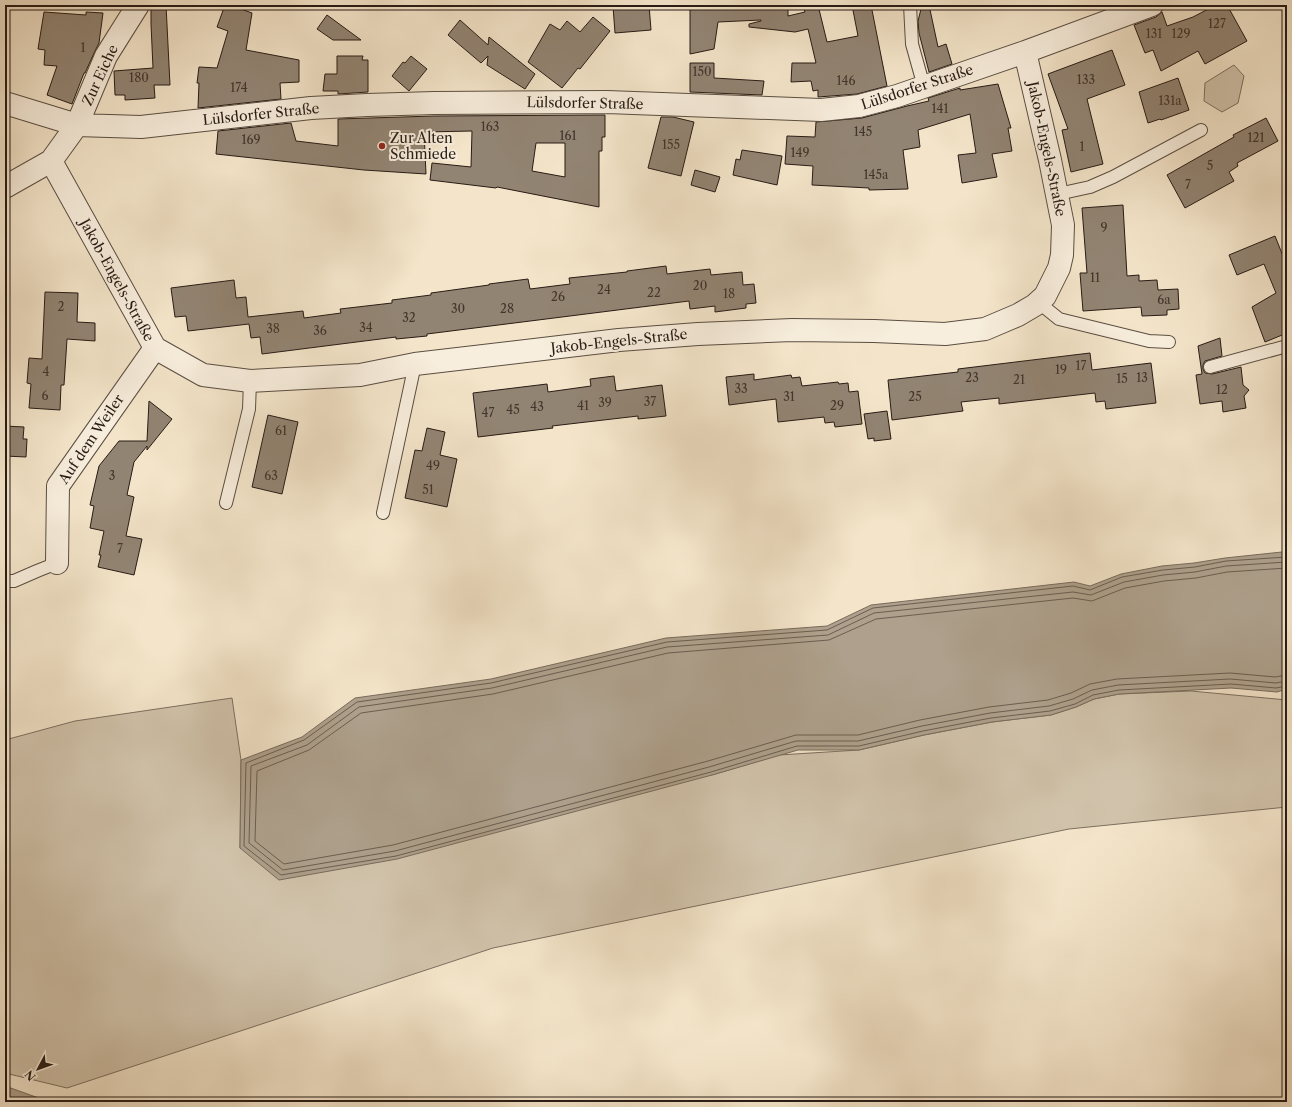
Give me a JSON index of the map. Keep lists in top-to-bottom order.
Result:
{
  "streets": {
    "street": [
      "Zur Eiche",
      "Lülsdorfer Straße",
      "Jakob-Engels-Straße",
      "Auf dem Weiler"
    ]
  },
  "crossings": [
    ["Zur Eiche", "Lülsdorfer Straße"],
    ["Zur Eiche", "Jakob-Engels-Straße"],
    ["Lülsdorfer Straße", "Jakob-Engels-Straße"],
    ["Jakob-Engels-Straße", "Auf dem Weiler"]
  ],
  "places": ["Zur Alten Schmiede"],
  "house_numbers": [
    "127",
    "131",
    "129",
    "1",
    "150",
    "180",
    "133",
    "146",
    "174",
    "131a",
    "141",
    "163",
    "145",
    "161",
    "121",
    "169",
    "155",
    "1",
    "149",
    "5",
    "145a",
    "7",
    "9",
    "11",
    "20",
    "24",
    "22",
    "18",
    "26",
    "6a",
    "2",
    "30",
    "28",
    "32",
    "34",
    "38",
    "36",
    "17",
    "19",
    "4",
    "23",
    "13",
    "15",
    "21",
    "33",
    "12",
    "6",
    "31",
    "25",
    "37",
    "39",
    "41",
    "29",
    "43",
    "45",
    "47",
    "61",
    "49",
    "3",
    "63",
    "51",
    "7"
  ],
  "north": "bottom left"
}
